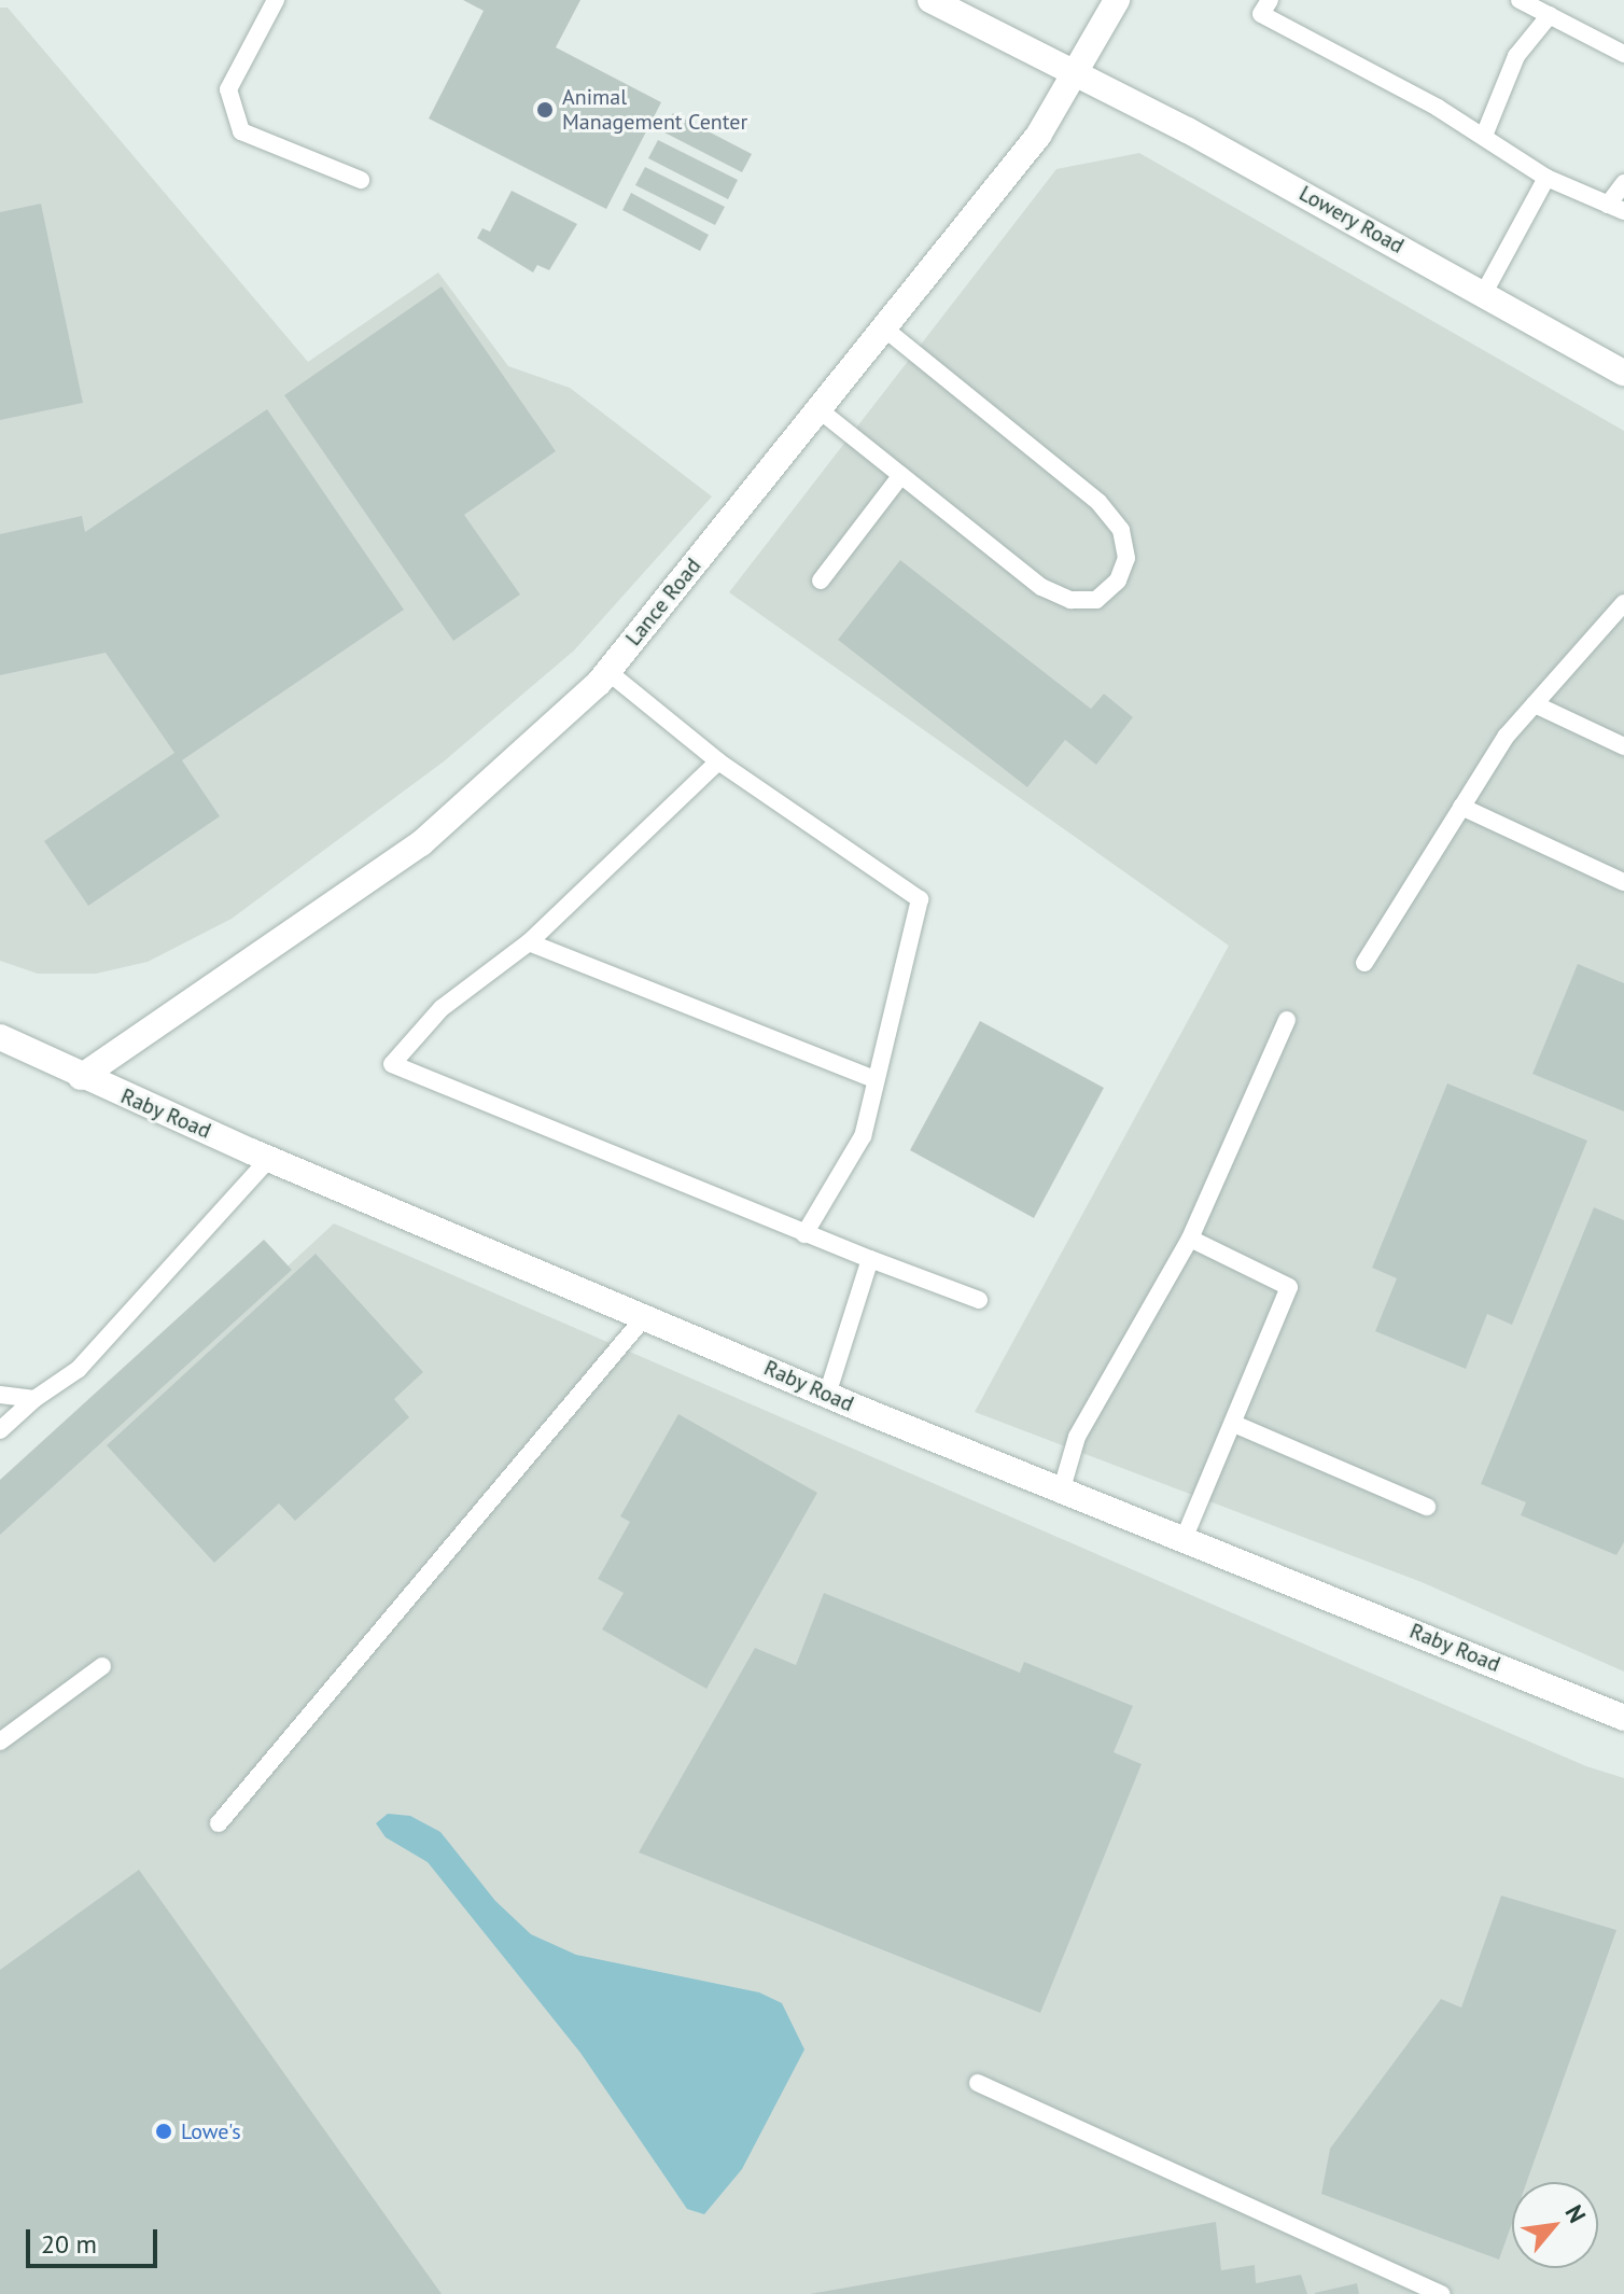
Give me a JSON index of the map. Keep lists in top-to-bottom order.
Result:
{
  "streets": {
    "street": ["Lowery Road", "Lance Road", "Raby Road"]
  },
  "crossings": [
    ["Lowery Road", "Lance Road"],
    ["Lance Road", "Raby Road"]
  ],
  "places": ["Animal Management Center", "Lowe's"],
  "scale_bar": "20 m",
  "north": "top right"
}
